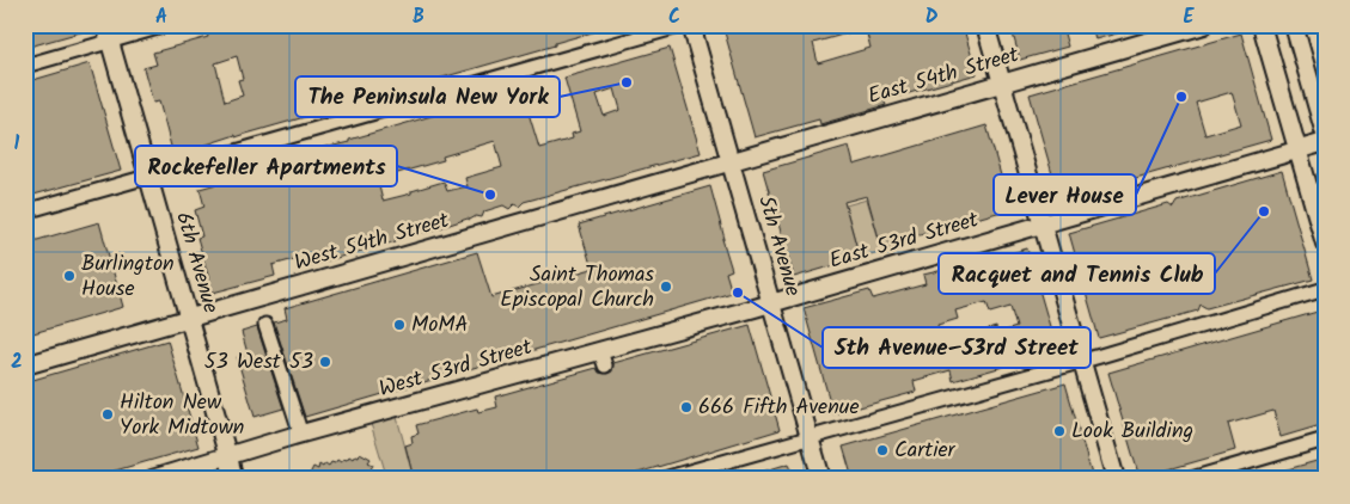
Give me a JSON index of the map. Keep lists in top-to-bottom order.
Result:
{
  "streets": {
    "main road": [
      "East 54th Street",
      "East 53rd Street",
      "West 54th Street",
      "5th Avenue",
      "6th Avenue",
      "West 53rd Street"
    ]
  },
  "crossings": [
    ["East 54th Street", "West 54th Street"],
    ["East 54th Street", "5th Avenue"],
    ["East 53rd Street", "5th Avenue"],
    ["East 53rd Street", "West 53rd Street"],
    ["West 54th Street", "5th Avenue"],
    ["West 54th Street", "6th Avenue"],
    ["5th Avenue", "West 53rd Street"],
    ["6th Avenue", "West 53rd Street"]
  ],
  "places": [
    "The Peninsula New York",
    "Lever House",
    "Rockefeller Apartments",
    "Racquet and Tennis Club",
    "Burlington House",
    "Saint Thomas Episcopal Church",
    "5th Avenue–53rd Street",
    "MoMA",
    "53 West 53",
    "666 Fifth Avenue",
    "Hilton New York Midtown",
    "Look Building",
    "Cartier"
  ],
  "grid": {
    "columns": [
      "A",
      "B",
      "C",
      "D",
      "E"
    ],
    "rows": ["1", "2"]
  }
}
